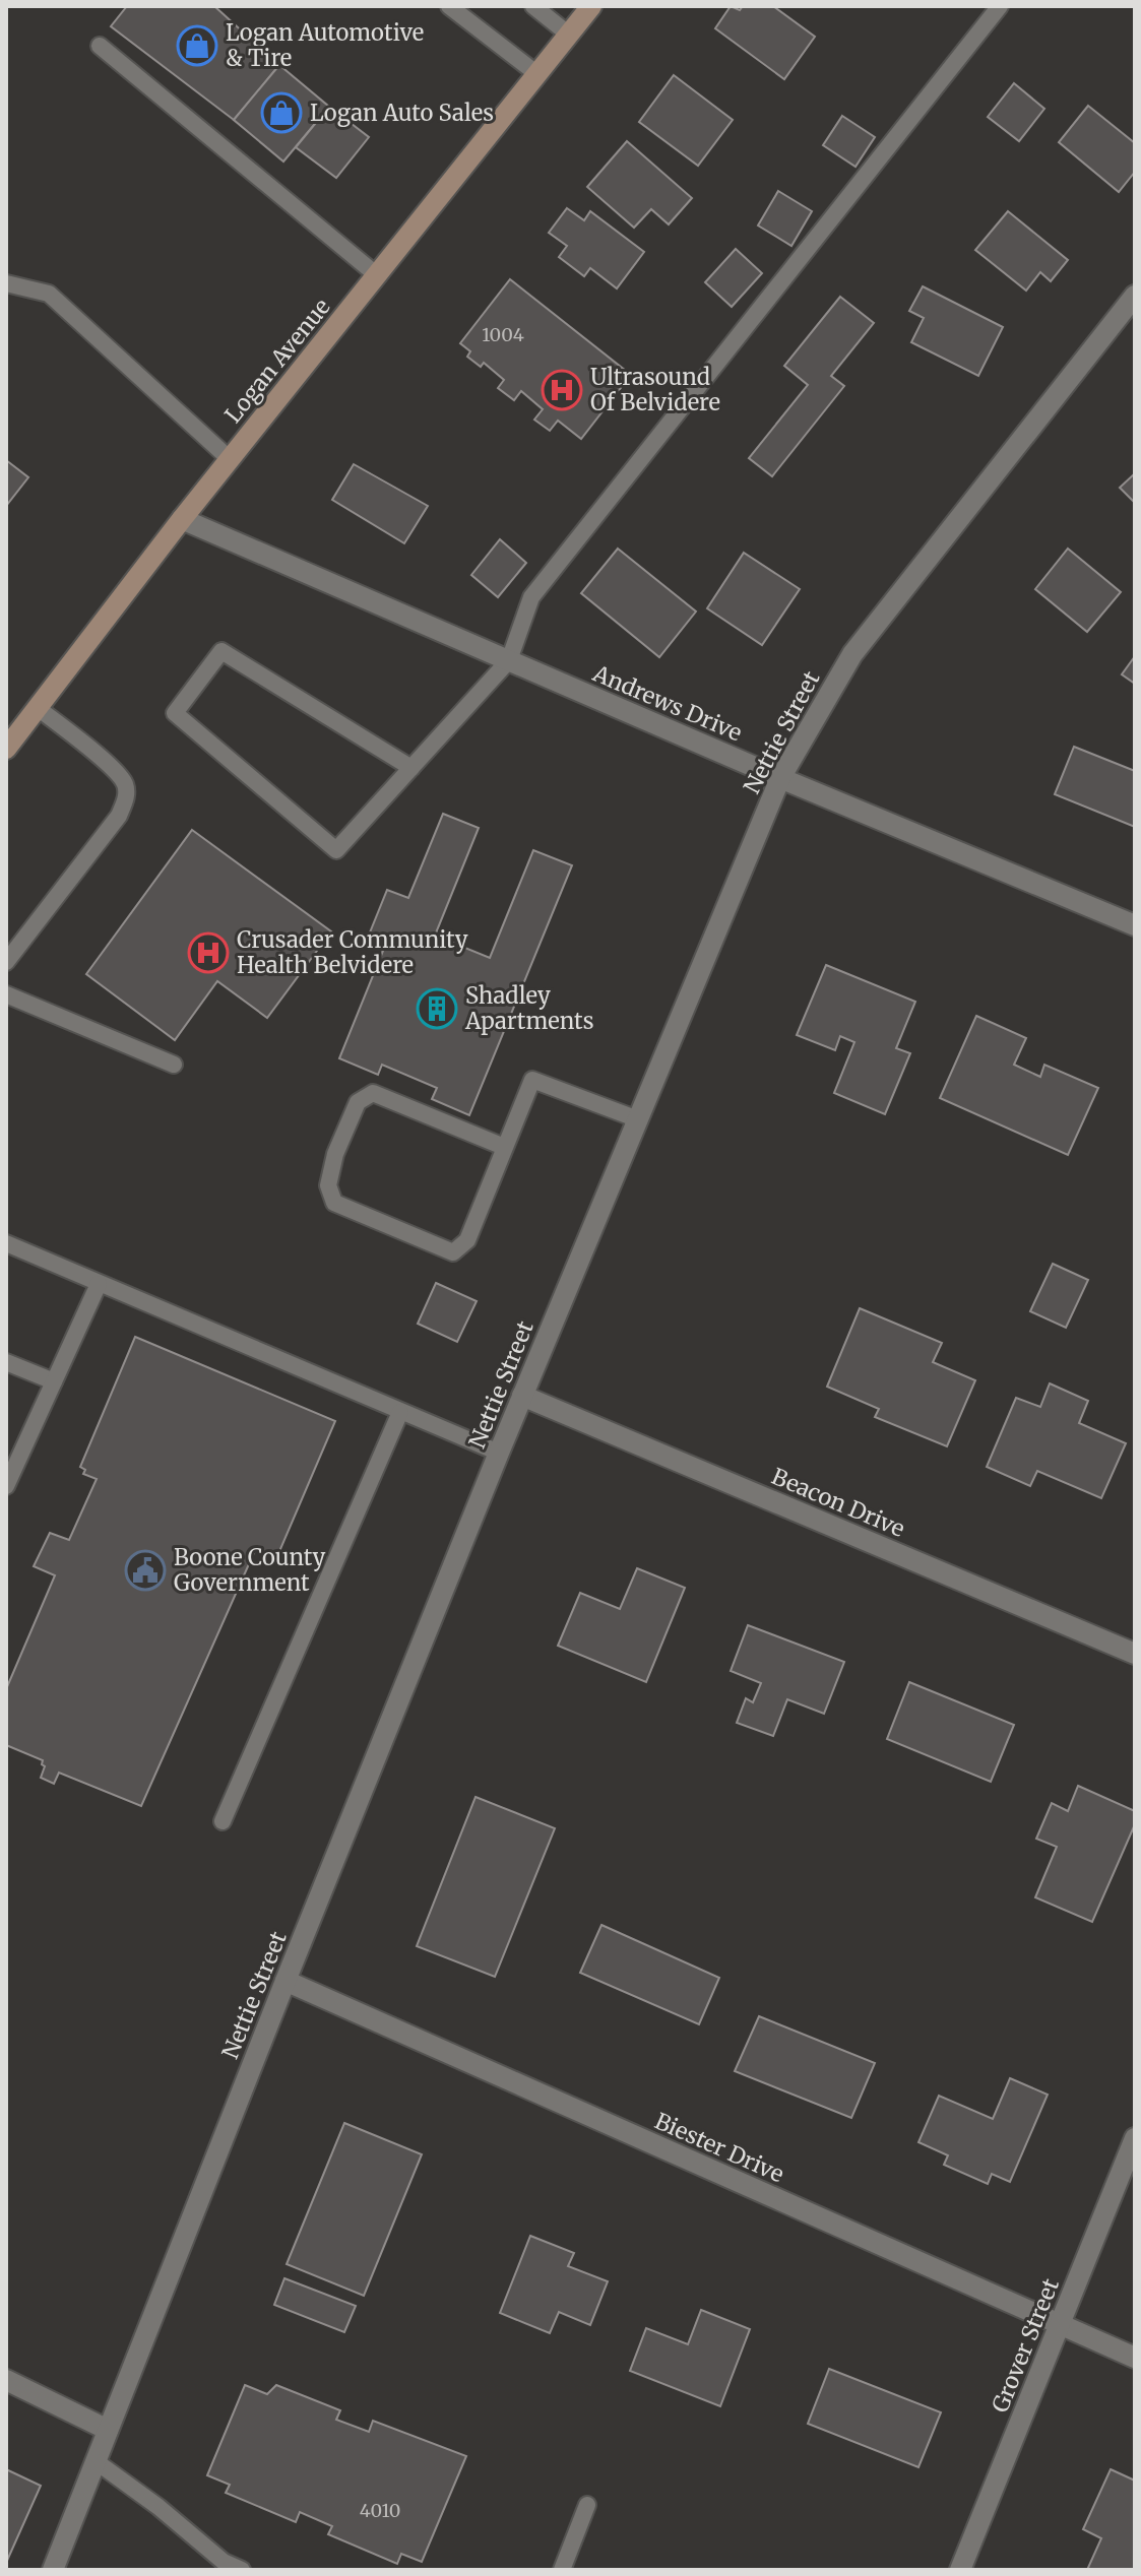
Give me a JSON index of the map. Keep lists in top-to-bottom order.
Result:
{
  "streets": {
    "main road": ["Logan Avenue"],
    "street": [
      "Andrews Drive",
      "Nettie Street",
      "Beacon Drive",
      "Biester Drive",
      "Grover Street"
    ]
  },
  "crossings": [
    ["Logan Avenue", "Andrews Drive"],
    ["Andrews Drive", "Nettie Street"],
    ["Nettie Street", "Beacon Drive"],
    ["Nettie Street", "Biester Drive"],
    ["Biester Drive", "Grover Street"]
  ],
  "places": {
    "shop": ["Logan Automotive & Tire", "Logan Auto Sales"],
    "hospital": ["Ultrasound Of Belvidere", "Crusader Community Health Belvidere"],
    "building": ["Shadley Apartments"],
    "public building": ["Boone County Government"]
  },
  "house_numbers": ["1004", "4010"]
}
